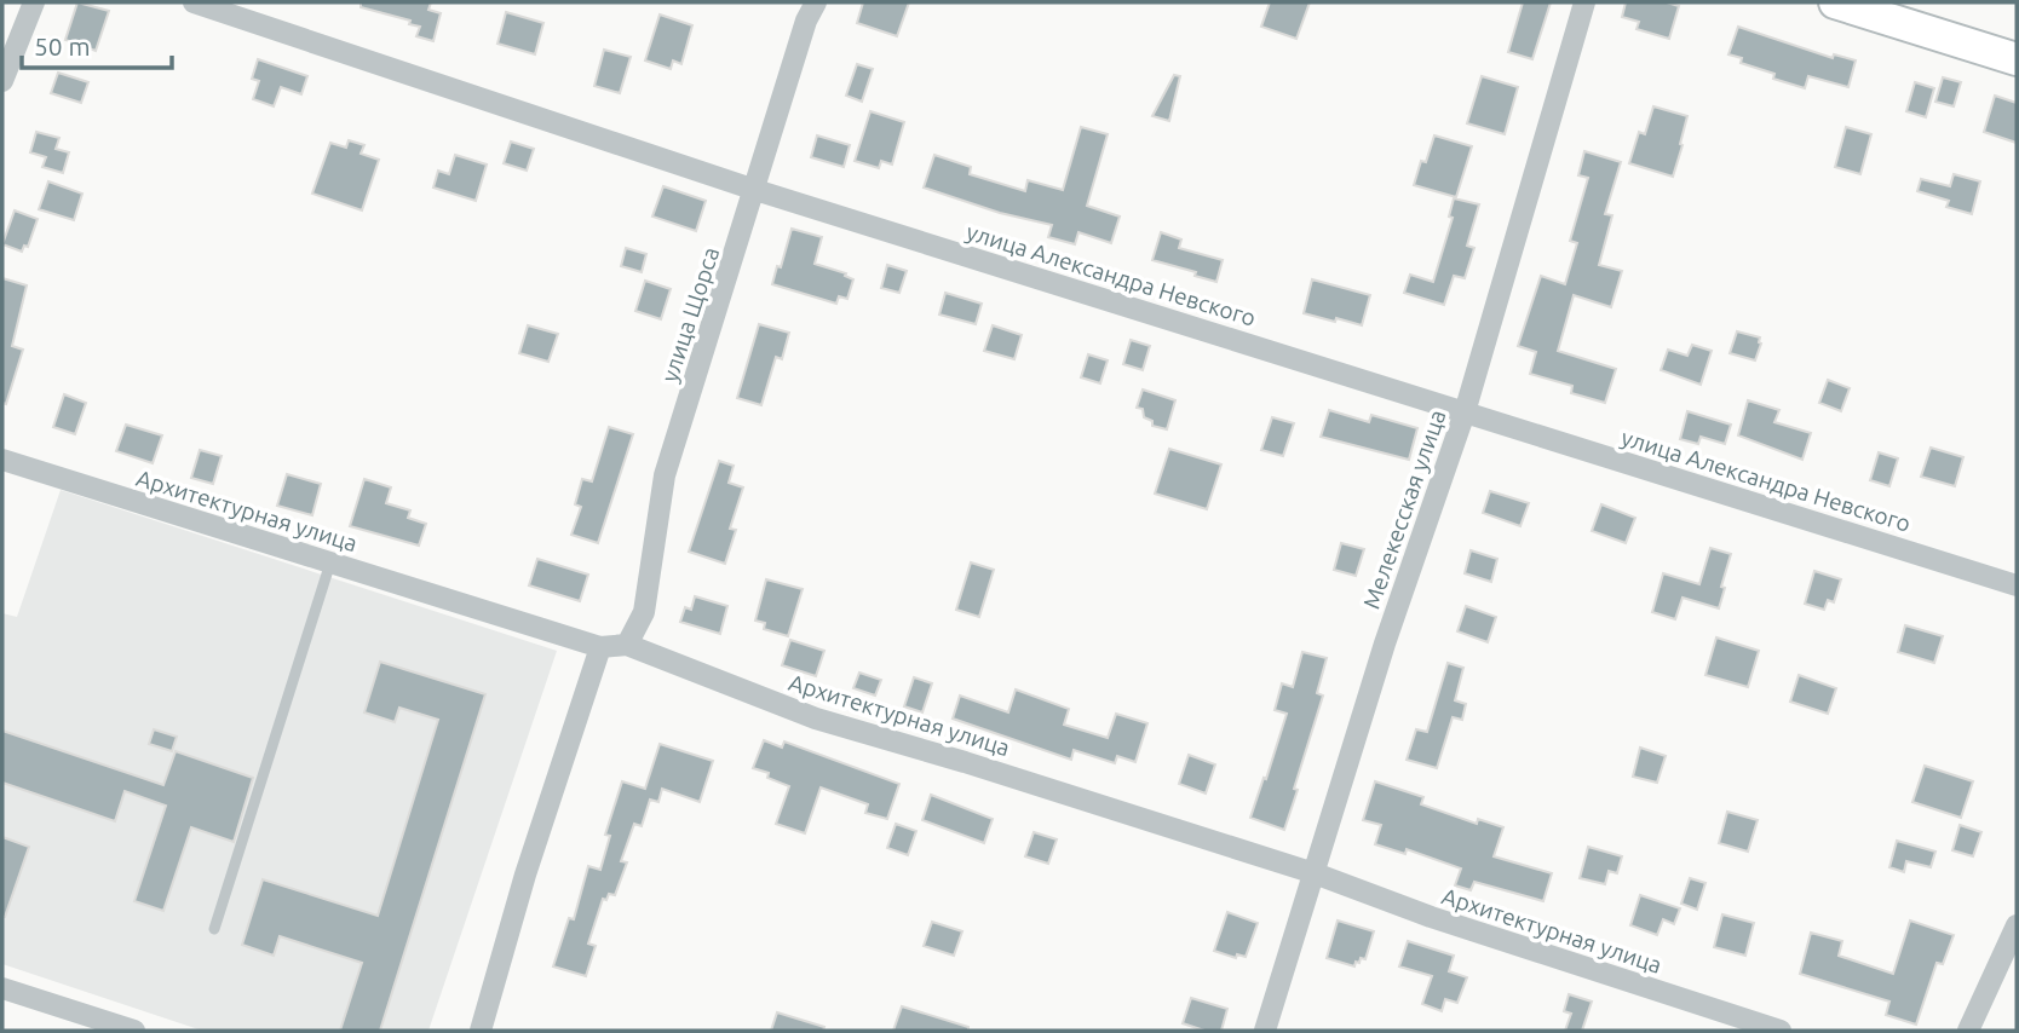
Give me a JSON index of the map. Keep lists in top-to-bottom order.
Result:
{
  "streets": {
    "street": [
      "улица Александра Невского",
      "улица Щорса",
      "Мелекесская улица",
      "Архитектурная улица"
    ]
  },
  "crossings": [
    ["улица Александра Невского", "улица Щорса"],
    ["улица Александра Невского", "Мелекесская улица"],
    ["улица Щорса", "Архитектурная улица"],
    ["Мелекесская улица", "Архитектурная улица"]
  ],
  "scale_bar": "50 m"
}
